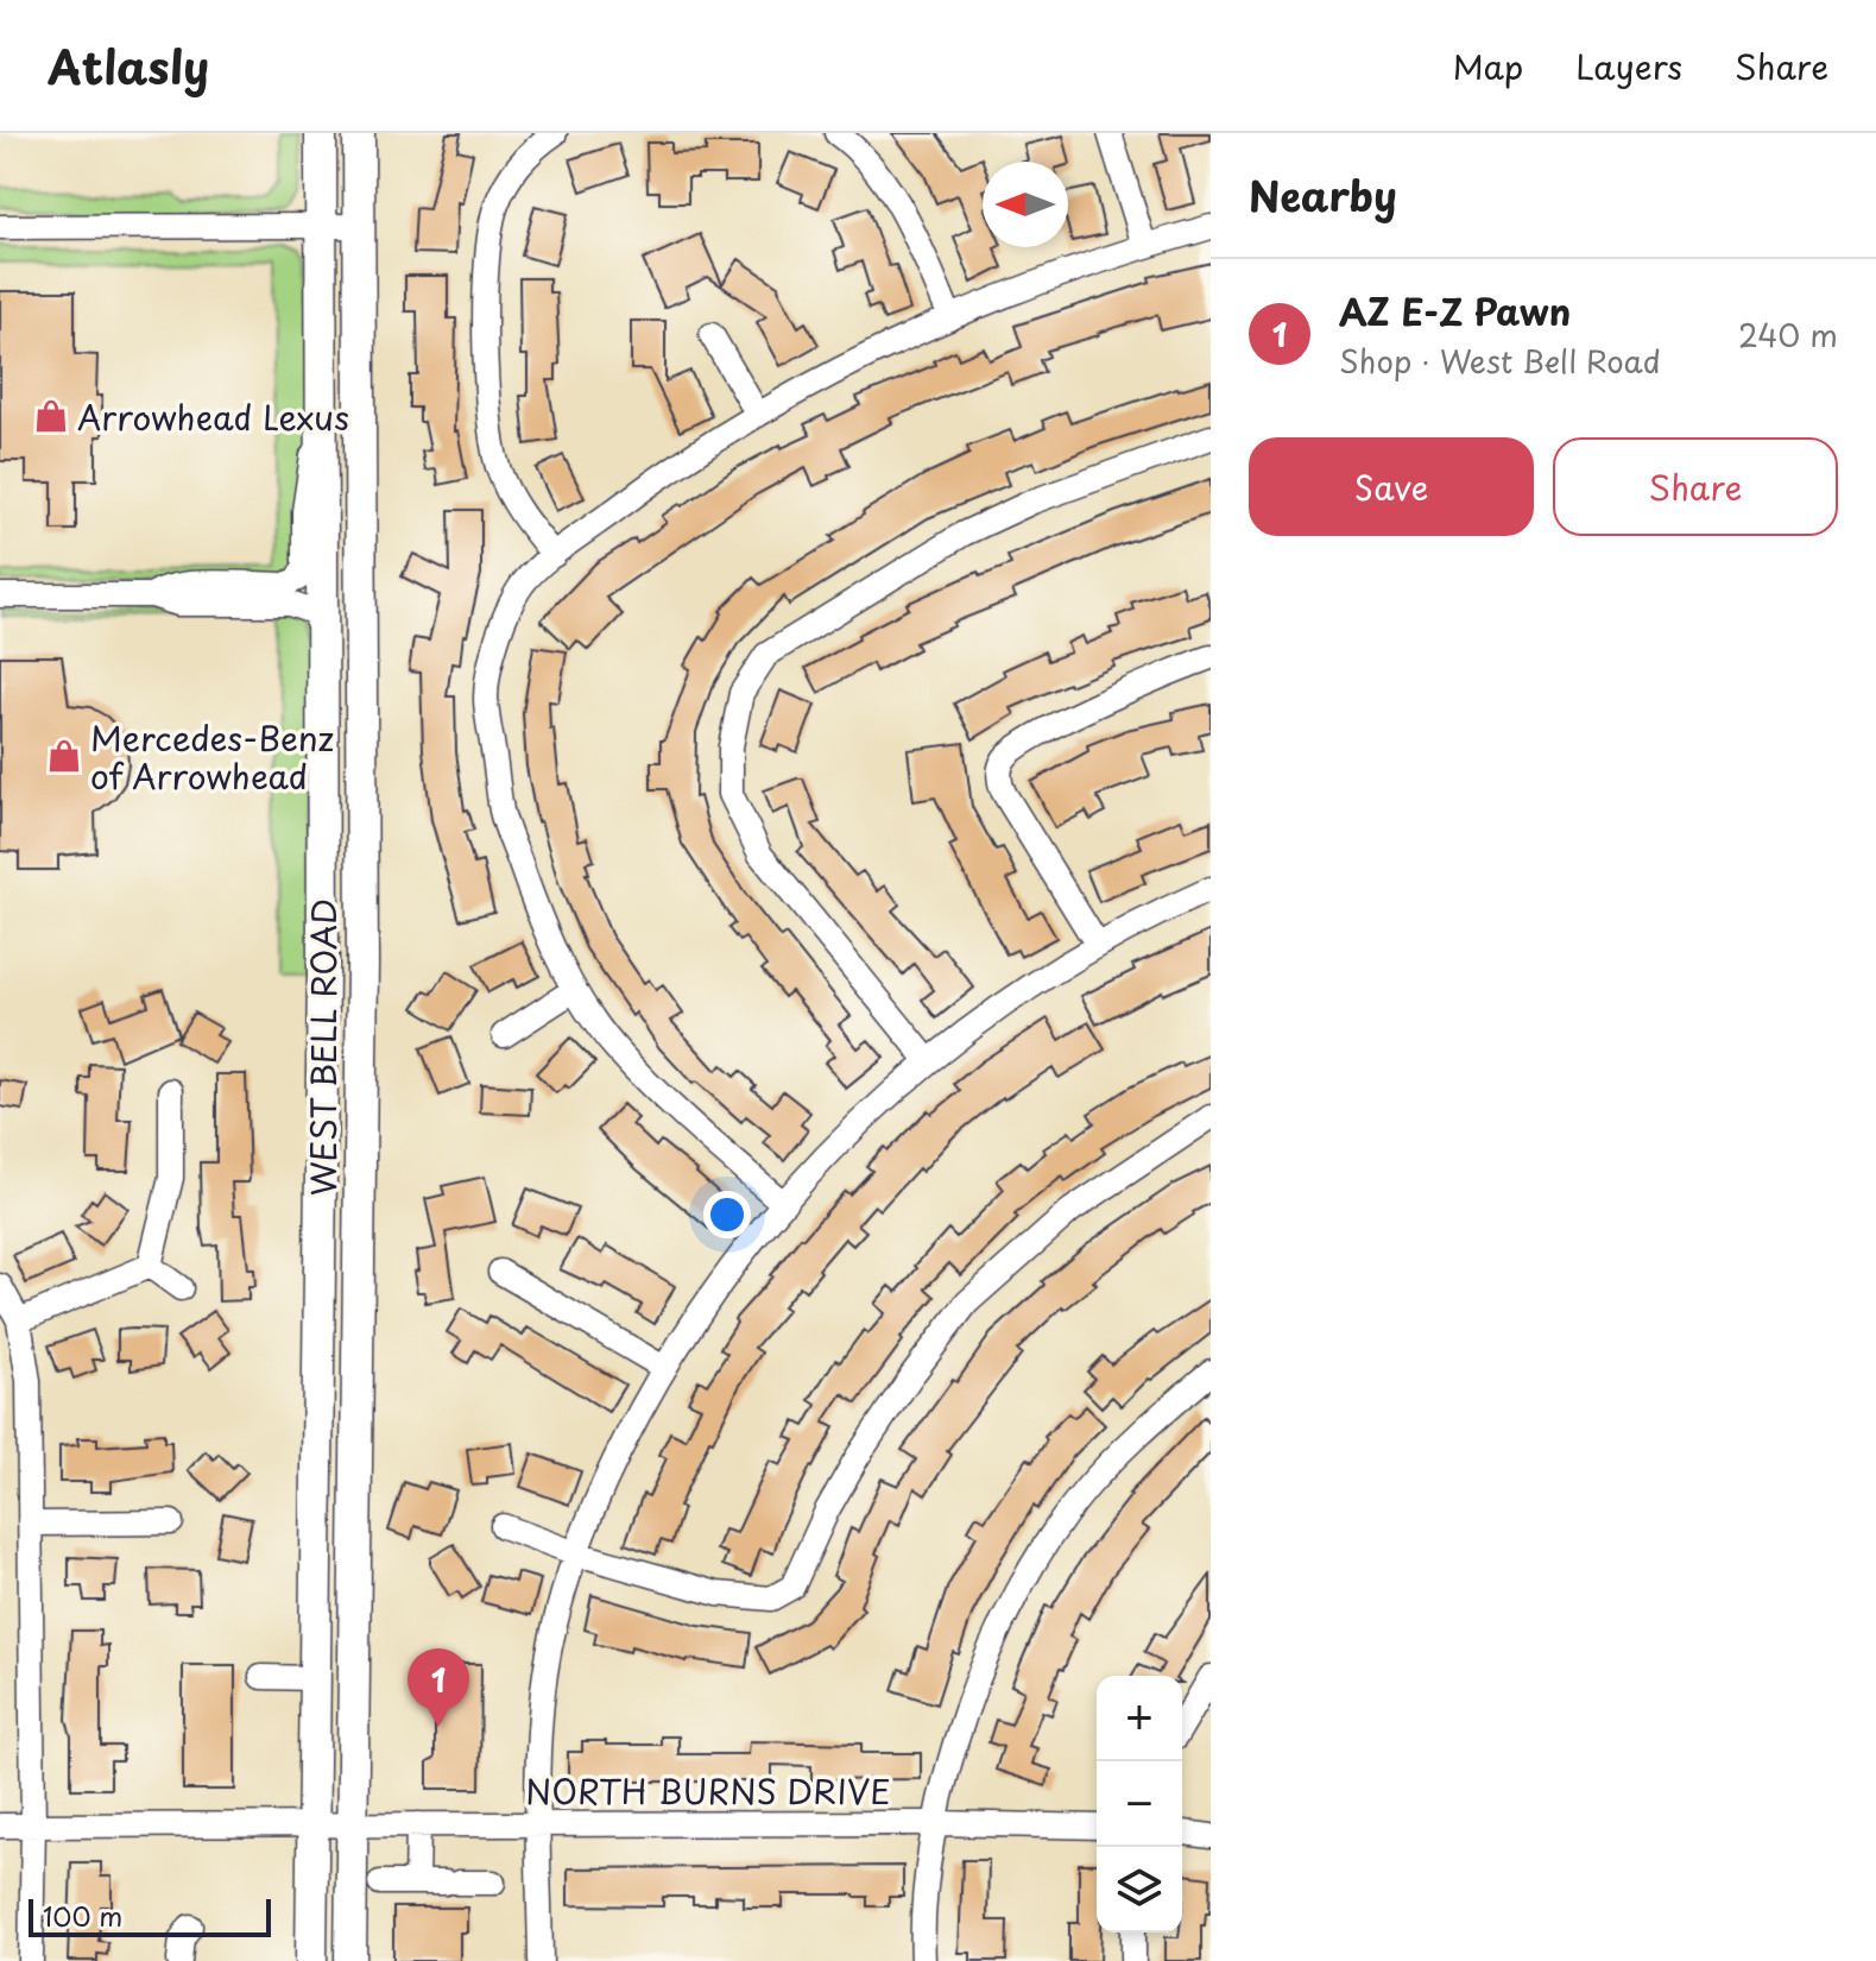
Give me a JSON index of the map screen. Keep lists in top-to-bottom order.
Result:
{
  "streets": {
    "main road": ["WEST BELL ROAD"],
    "street": ["NORTH BURNS DRIVE"]
  },
  "crossings": [
    ["WEST BELL ROAD", "NORTH BURNS DRIVE"]
  ],
  "places": {
    "shop": ["Arrowhead Lexus", "Mercedes-Benz of Arrowhead"]
  },
  "scale_bar": "100 m",
  "north": "left",
  "page": {
    "header": "Atlasly",
    "nav": ["Map", "Layers", "Share"],
    "heading": "Nearby",
    "list": [
      {
        "mark": "1",
        "name": "AZ E-Z Pawn",
        "note": "Shop · West Bell Road",
        "value": "240 m"
      }
    ],
    "buttons": ["Save", "Share"],
    "pins": "1",
    "map_buttons": ["+", "−"],
    "scale": "100 m"
  }
}
